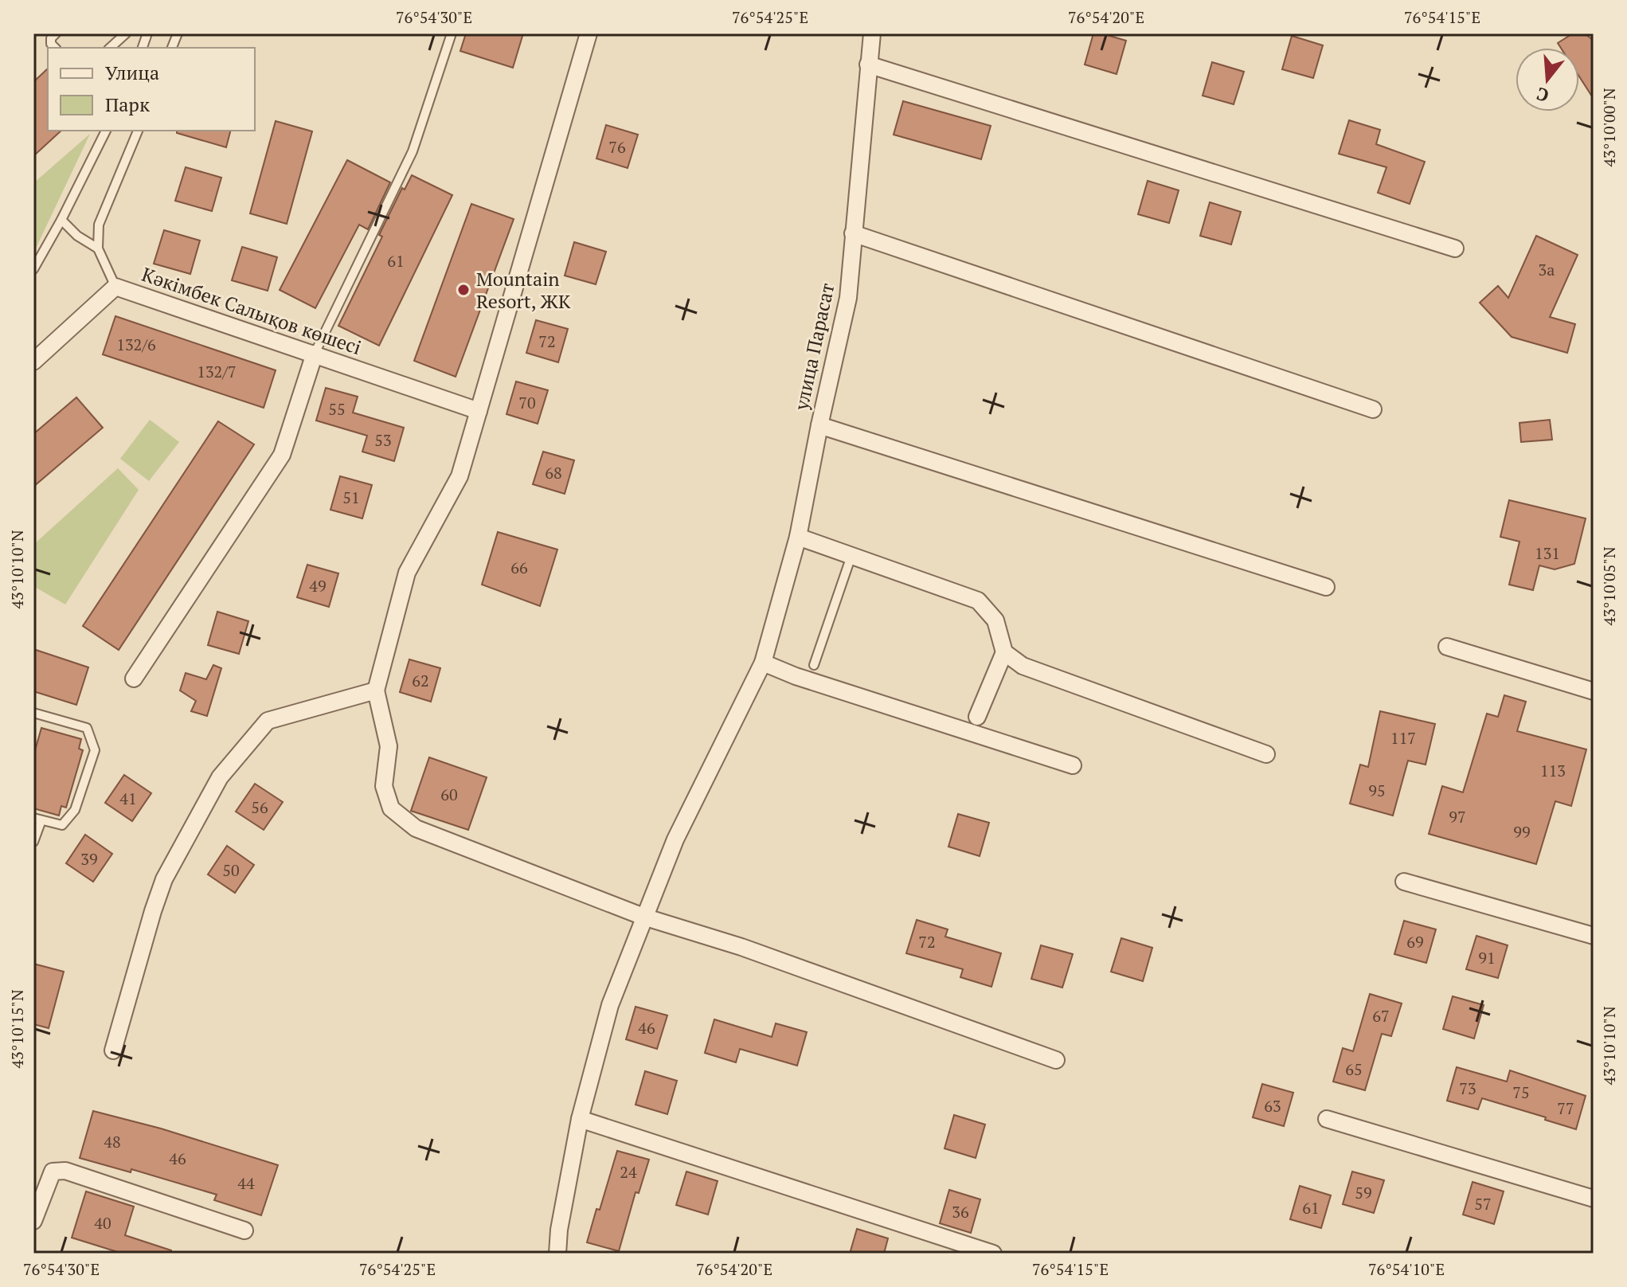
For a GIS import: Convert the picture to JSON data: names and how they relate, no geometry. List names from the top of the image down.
{
  "streets": {
    "street": ["Кәкімбек Салықов көшесі", "улица Парасат"]
  },
  "places": ["Mountain Resort, ЖК"],
  "house_numbers": [
    "76",
    "61",
    "3а",
    "72",
    "132/6",
    "132/7",
    "70",
    "55",
    "53",
    "68",
    "51",
    "131",
    "66",
    "49",
    "62",
    "117",
    "113",
    "95",
    "60",
    "41",
    "56",
    "97",
    "99",
    "39",
    "50",
    "72",
    "69",
    "91",
    "67",
    "46",
    "65",
    "73",
    "75",
    "63",
    "77",
    "48",
    "46",
    "24",
    "44",
    "59",
    "57",
    "61",
    "36",
    "40"
  ],
  "legend": ["Улица", "Парк"],
  "north": "bottom",
  "coordinates": [
    "76°54'30\"E",
    "76°54'25\"E",
    "76°54'20\"E",
    "76°54'15\"E",
    "43°10'00\"N",
    "43°10'10\"N",
    "43°10'05\"N",
    "43°10'15\"N",
    "76°54'10\"E"
  ]
}
